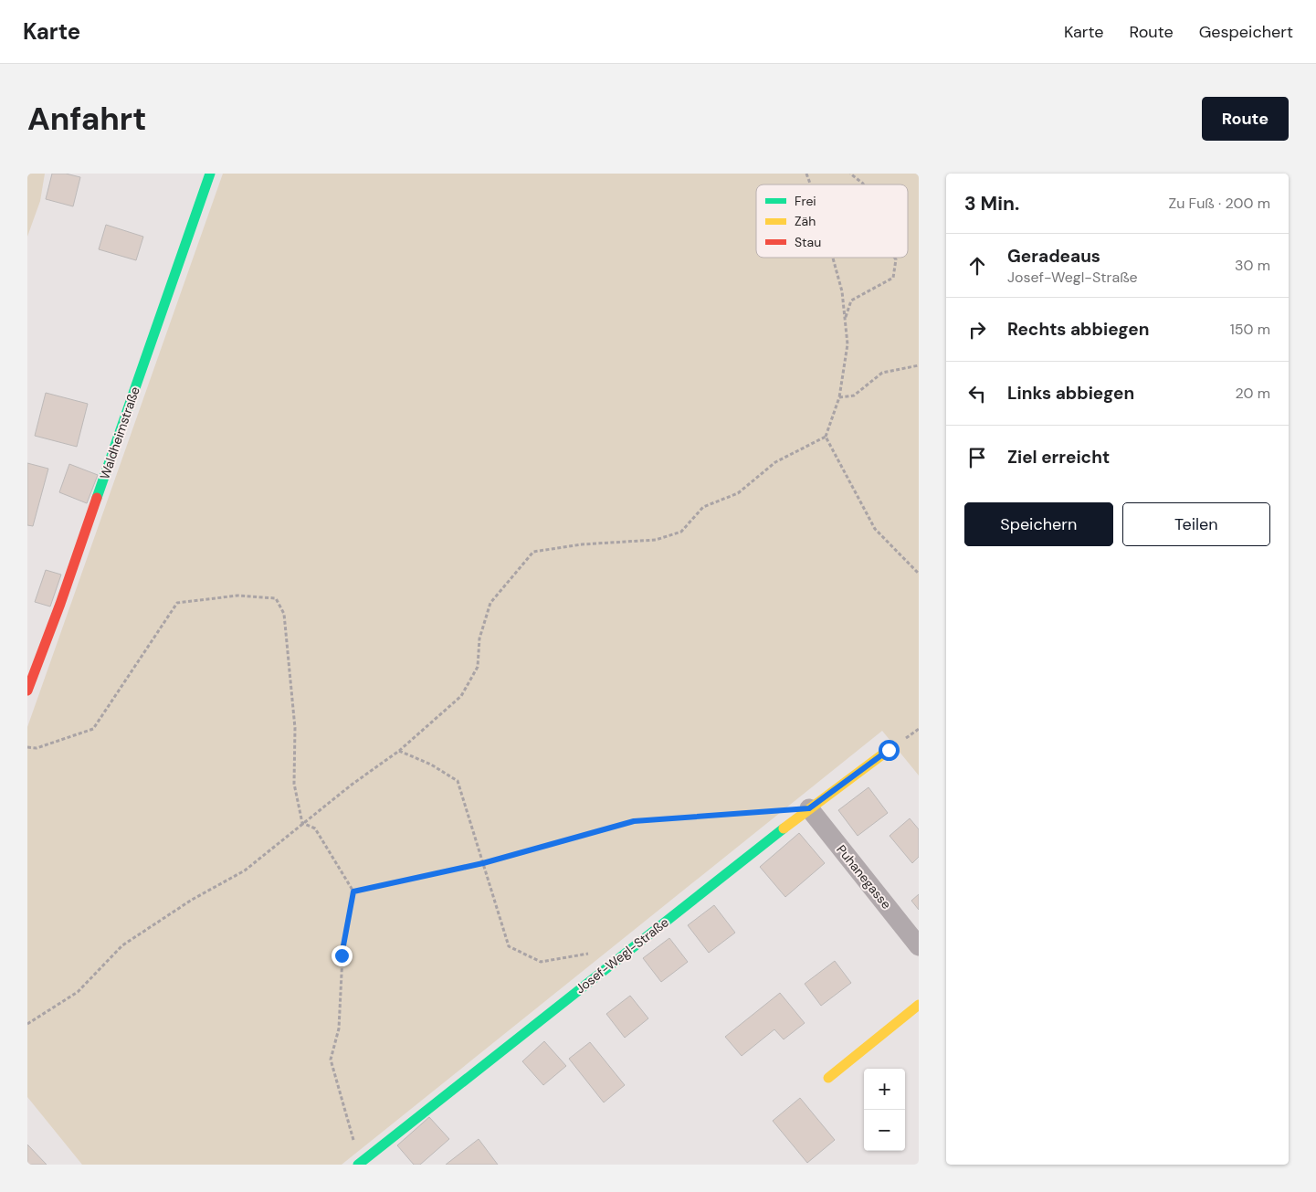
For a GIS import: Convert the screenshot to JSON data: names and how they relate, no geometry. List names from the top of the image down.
{
  "streets": {
    "street": ["Waldheimstraße", "Puhanegasse", "Josef-Wegl-Straße"]
  },
  "crossings": [
    ["Puhanegasse", "Josef-Wegl-Straße"]
  ],
  "legend": ["Frei", "Zäh", "Stau"],
  "page": {
    "header": "Karte",
    "nav": ["Karte", "Route", "Gespeichert"],
    "buttons": [
      "Route",
      ["Speichern", "Teilen"]
    ],
    "title": "Anfahrt",
    "heading": ["3 Min.", "Zu Fuß · 200 m"],
    "list": [
      ["Geradeaus", "Josef-Wegl-Straße", "30 m"],
      ["Rechts abbiegen", "150 m"],
      ["Links abbiegen", "20 m"],
      "Ziel erreicht"
    ],
    "map_buttons": ["+", "−"]
  }
}
